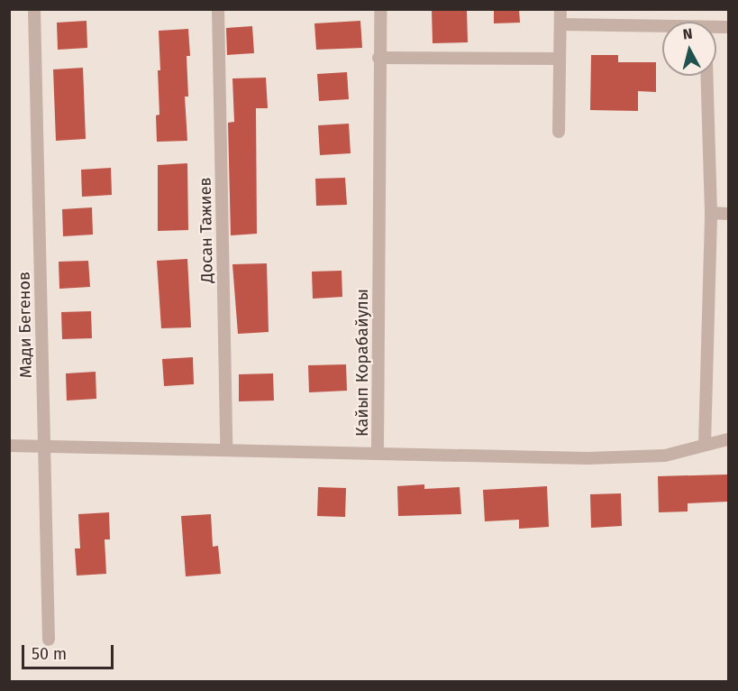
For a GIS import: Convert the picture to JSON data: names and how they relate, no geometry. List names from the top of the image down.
{
  "streets": {
    "street": ["Досан Тажиев", "Мади Бегенов", "Кайып Корабайулы"]
  },
  "scale_bar": "50 m",
  "north": "top"
}
